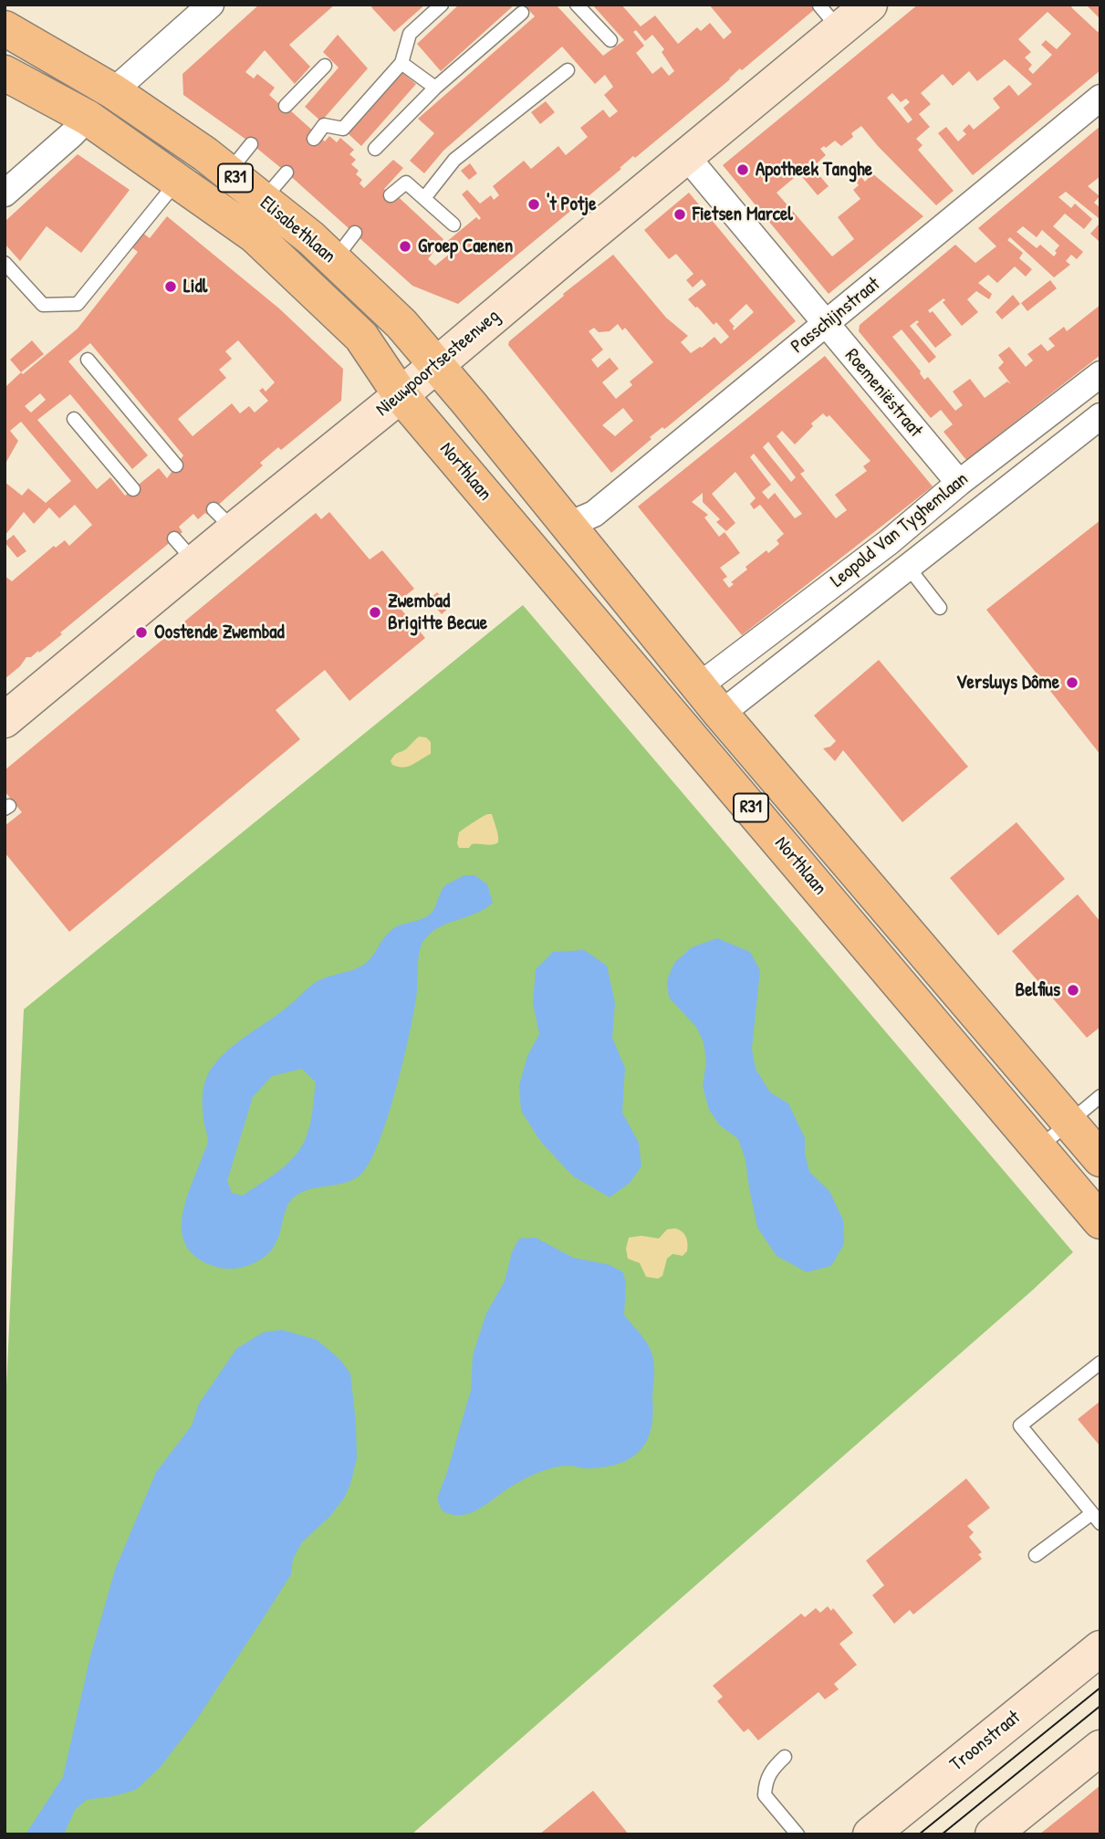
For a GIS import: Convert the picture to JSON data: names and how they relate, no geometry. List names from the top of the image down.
{
  "streets": {
    "main road": ["R31", "Elisabethlaan", "Northlaan"],
    "street": [
      "Passchijnstraat",
      "Nieuwpoortsesteenweg",
      "Roemeniëstraat",
      "Leopold Van Tyghemlaan",
      "Troonstraat"
    ]
  },
  "crossings": [
    ["Elisabethlaan", "Nieuwpoortsesteenweg"],
    ["Elisabethlaan", "Northlaan"],
    ["Passchijnstraat", "Roemeniëstraat"],
    ["Passchijnstraat", "Northlaan"],
    ["Nieuwpoortsesteenweg", "Roemeniëstraat"],
    ["Nieuwpoortsesteenweg", "Northlaan"],
    ["Roemeniëstraat", "Leopold Van Tyghemlaan"],
    ["Northlaan", "Leopold Van Tyghemlaan"]
  ],
  "places": [
    "Apotheek Tanghe",
    "'t Potje",
    "Fietsen Marcel",
    "Groep Caenen",
    "Lidl",
    "Zwembad Brigitte Becue",
    "Oostende Zwembad",
    "Versluys Dôme",
    "Belfius"
  ]
}
